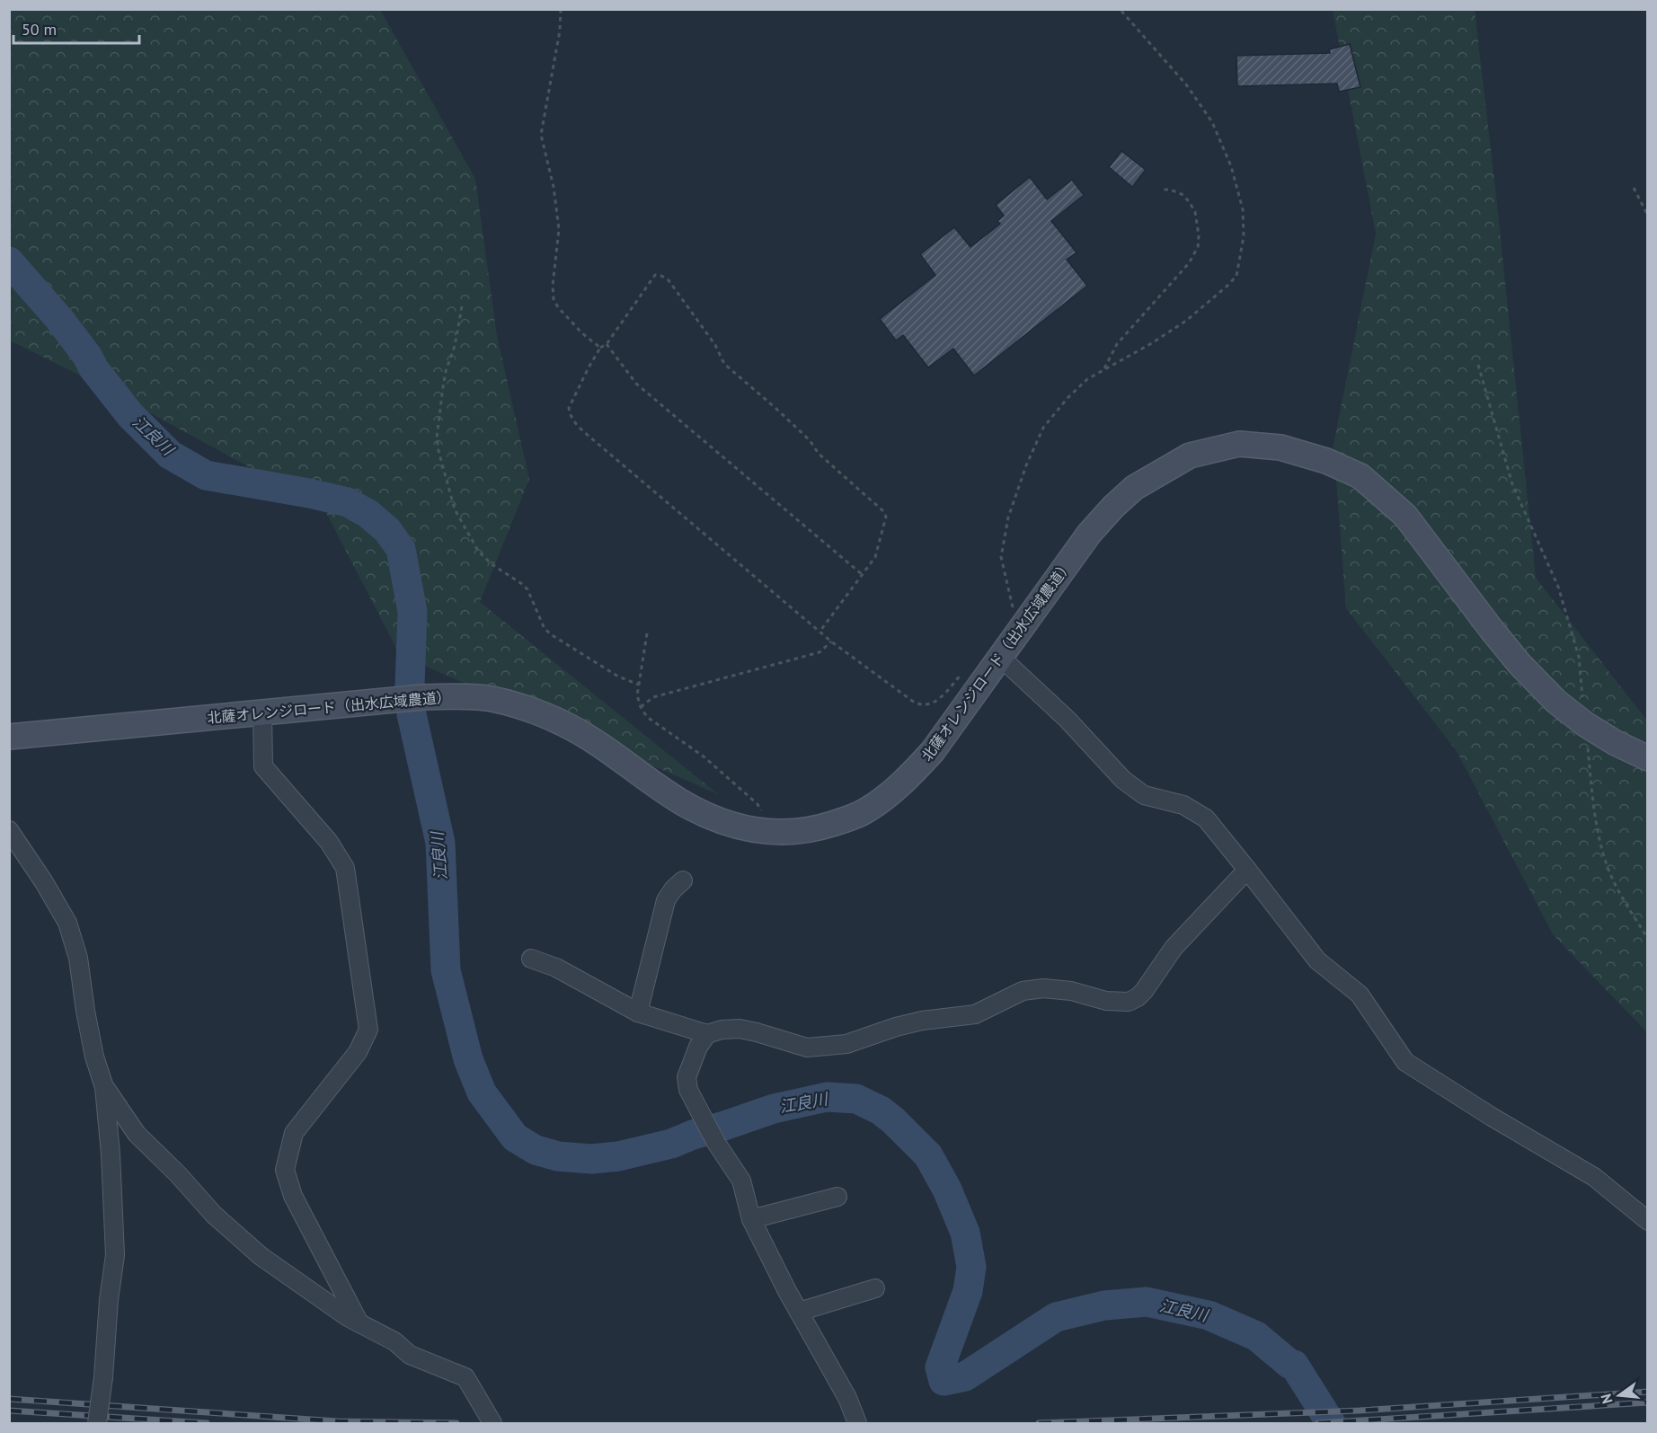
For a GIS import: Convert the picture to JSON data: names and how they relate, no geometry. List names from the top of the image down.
{
  "streets": {
    "street": ["北薩オレンジロード（出水広域農道）"]
  },
  "water": ["江良川"],
  "scale_bar": "50 m",
  "north": "left"
}
